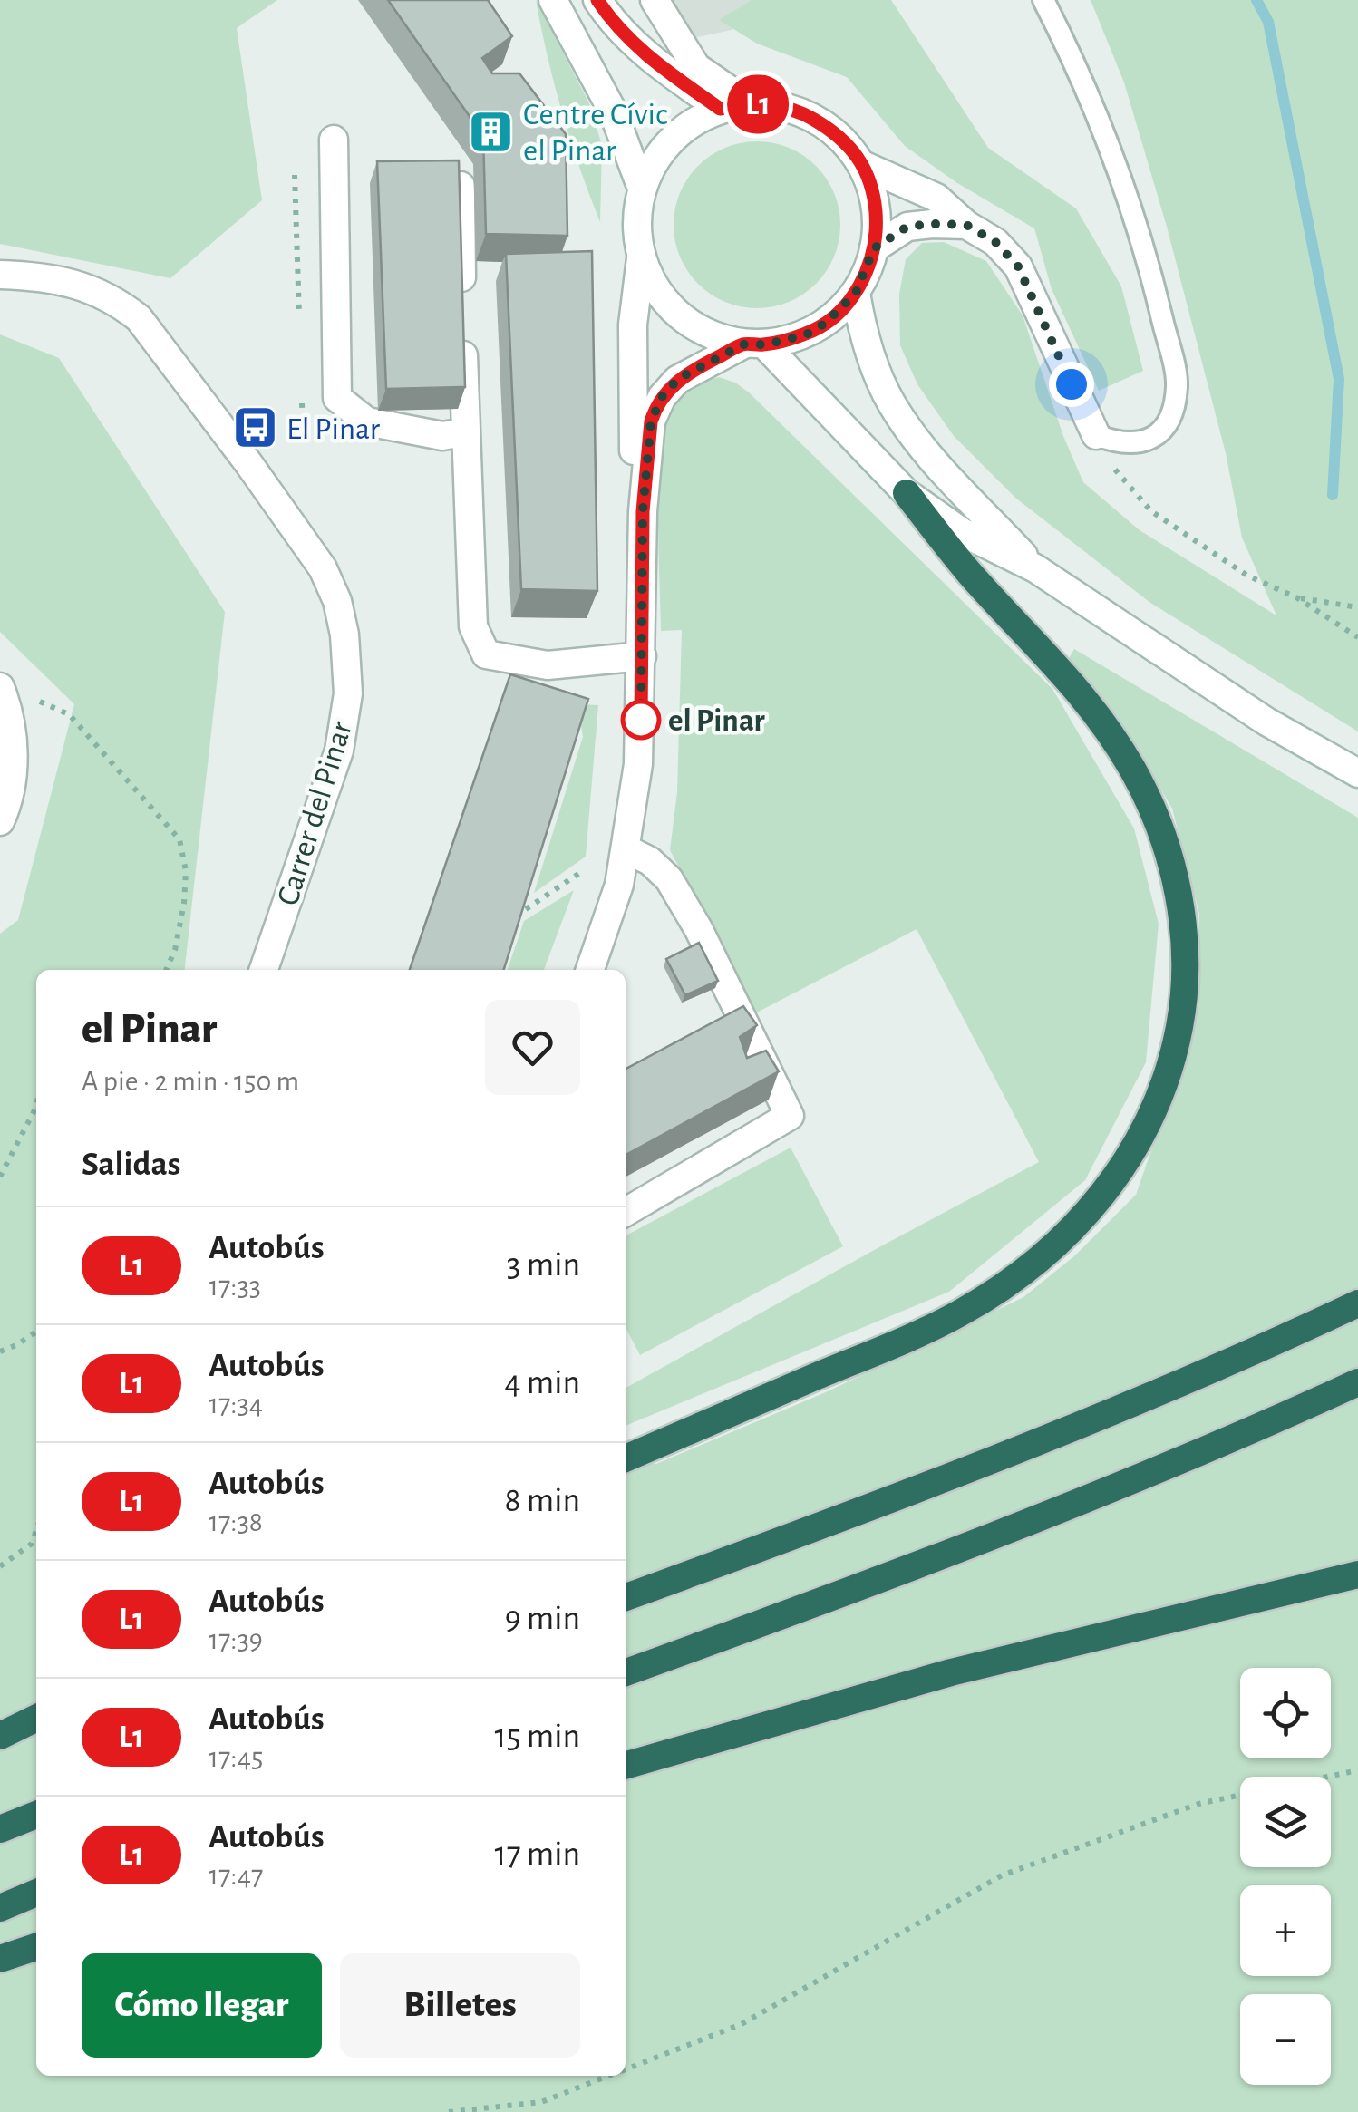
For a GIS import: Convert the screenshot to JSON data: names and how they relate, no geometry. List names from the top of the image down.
{
  "streets": {
    "street": ["Carrer del Pinar"]
  },
  "places": {
    "building": ["Centre Cívic el Pinar"],
    "bus stop": ["El Pinar"],
    "other": ["el Pinar"]
  },
  "lines": ["bus line L1"],
  "page": {
    "on_map": "L1",
    "heading": [
      ["el Pinar", "A pie · 2 min · 150 m"],
      "Salidas"
    ],
    "list": [
      {
        "mark": "L1",
        "name": "Autobús",
        "note": "17:33",
        "value": "3 min"
      },
      {
        "mark": "L1",
        "name": "Autobús",
        "note": "17:34",
        "value": "4 min"
      },
      {
        "mark": "L1",
        "name": "Autobús",
        "note": "17:38",
        "value": "8 min"
      },
      {
        "mark": "L1",
        "name": "Autobús",
        "note": "17:39",
        "value": "9 min"
      },
      {
        "mark": "L1",
        "name": "Autobús",
        "note": "17:45",
        "value": "15 min"
      },
      {
        "mark": "L1",
        "name": "Autobús",
        "note": "17:47",
        "value": "17 min"
      }
    ],
    "map_buttons": ["+", "−"],
    "buttons": ["Cómo llegar", "Billetes"]
  }
}
